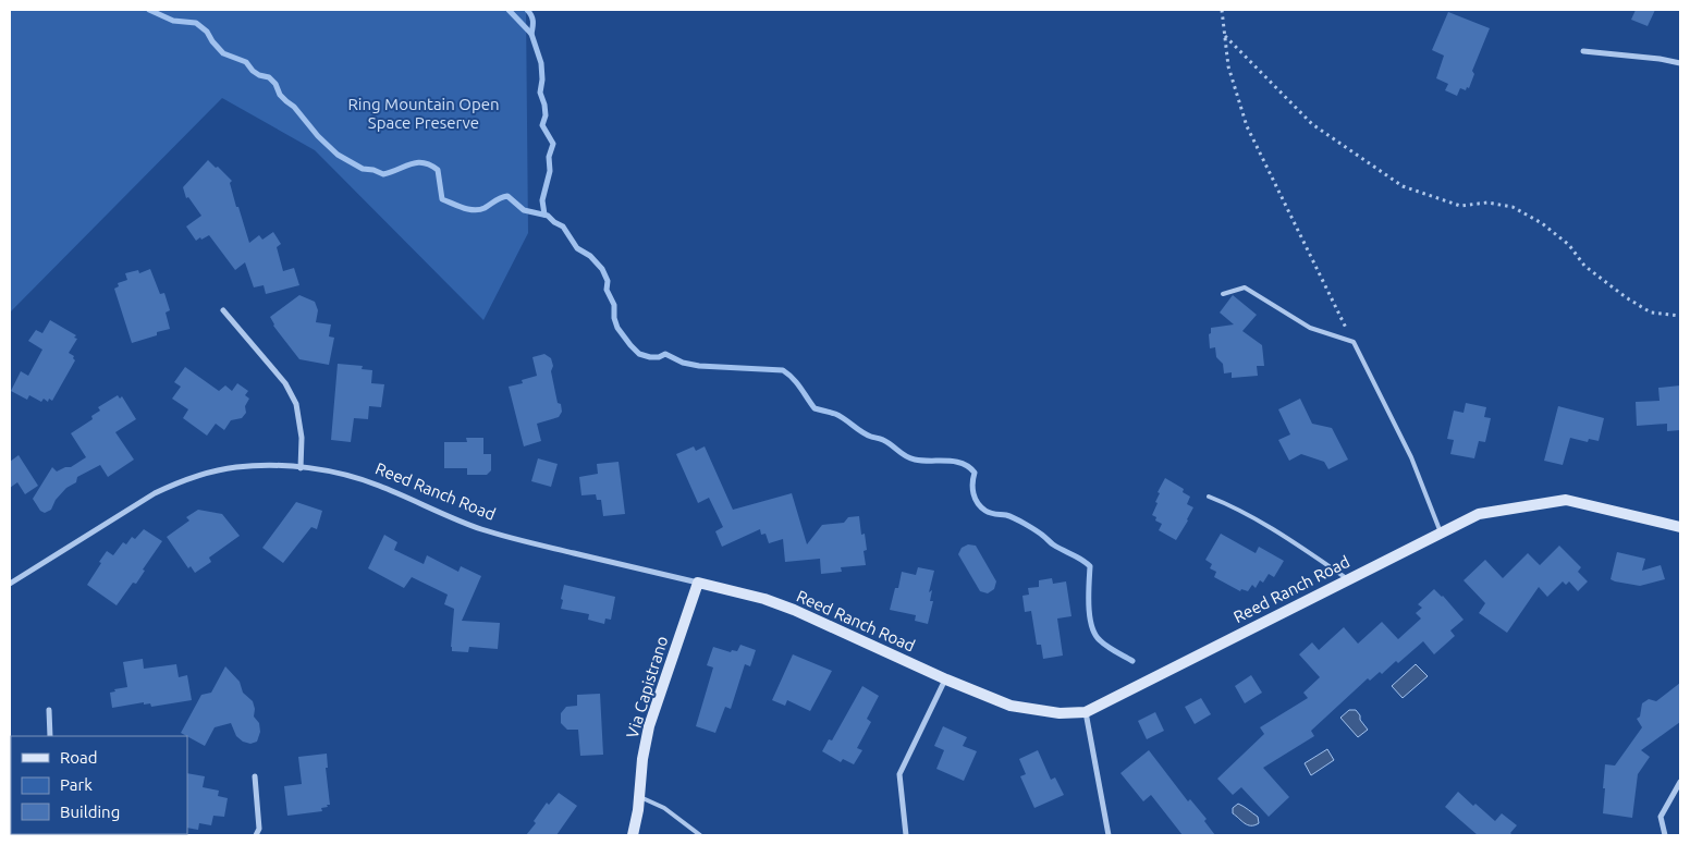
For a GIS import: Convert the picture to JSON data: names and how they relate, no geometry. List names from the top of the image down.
{
  "streets": {
    "street": ["Reed Ranch Road", "Via Capistrano"]
  },
  "crossings": [
    ["Reed Ranch Road", "Via Capistrano"]
  ],
  "parks": ["Ring Mountain Open Space Preserve"],
  "legend": ["Road", "Park", "Building"]
}
